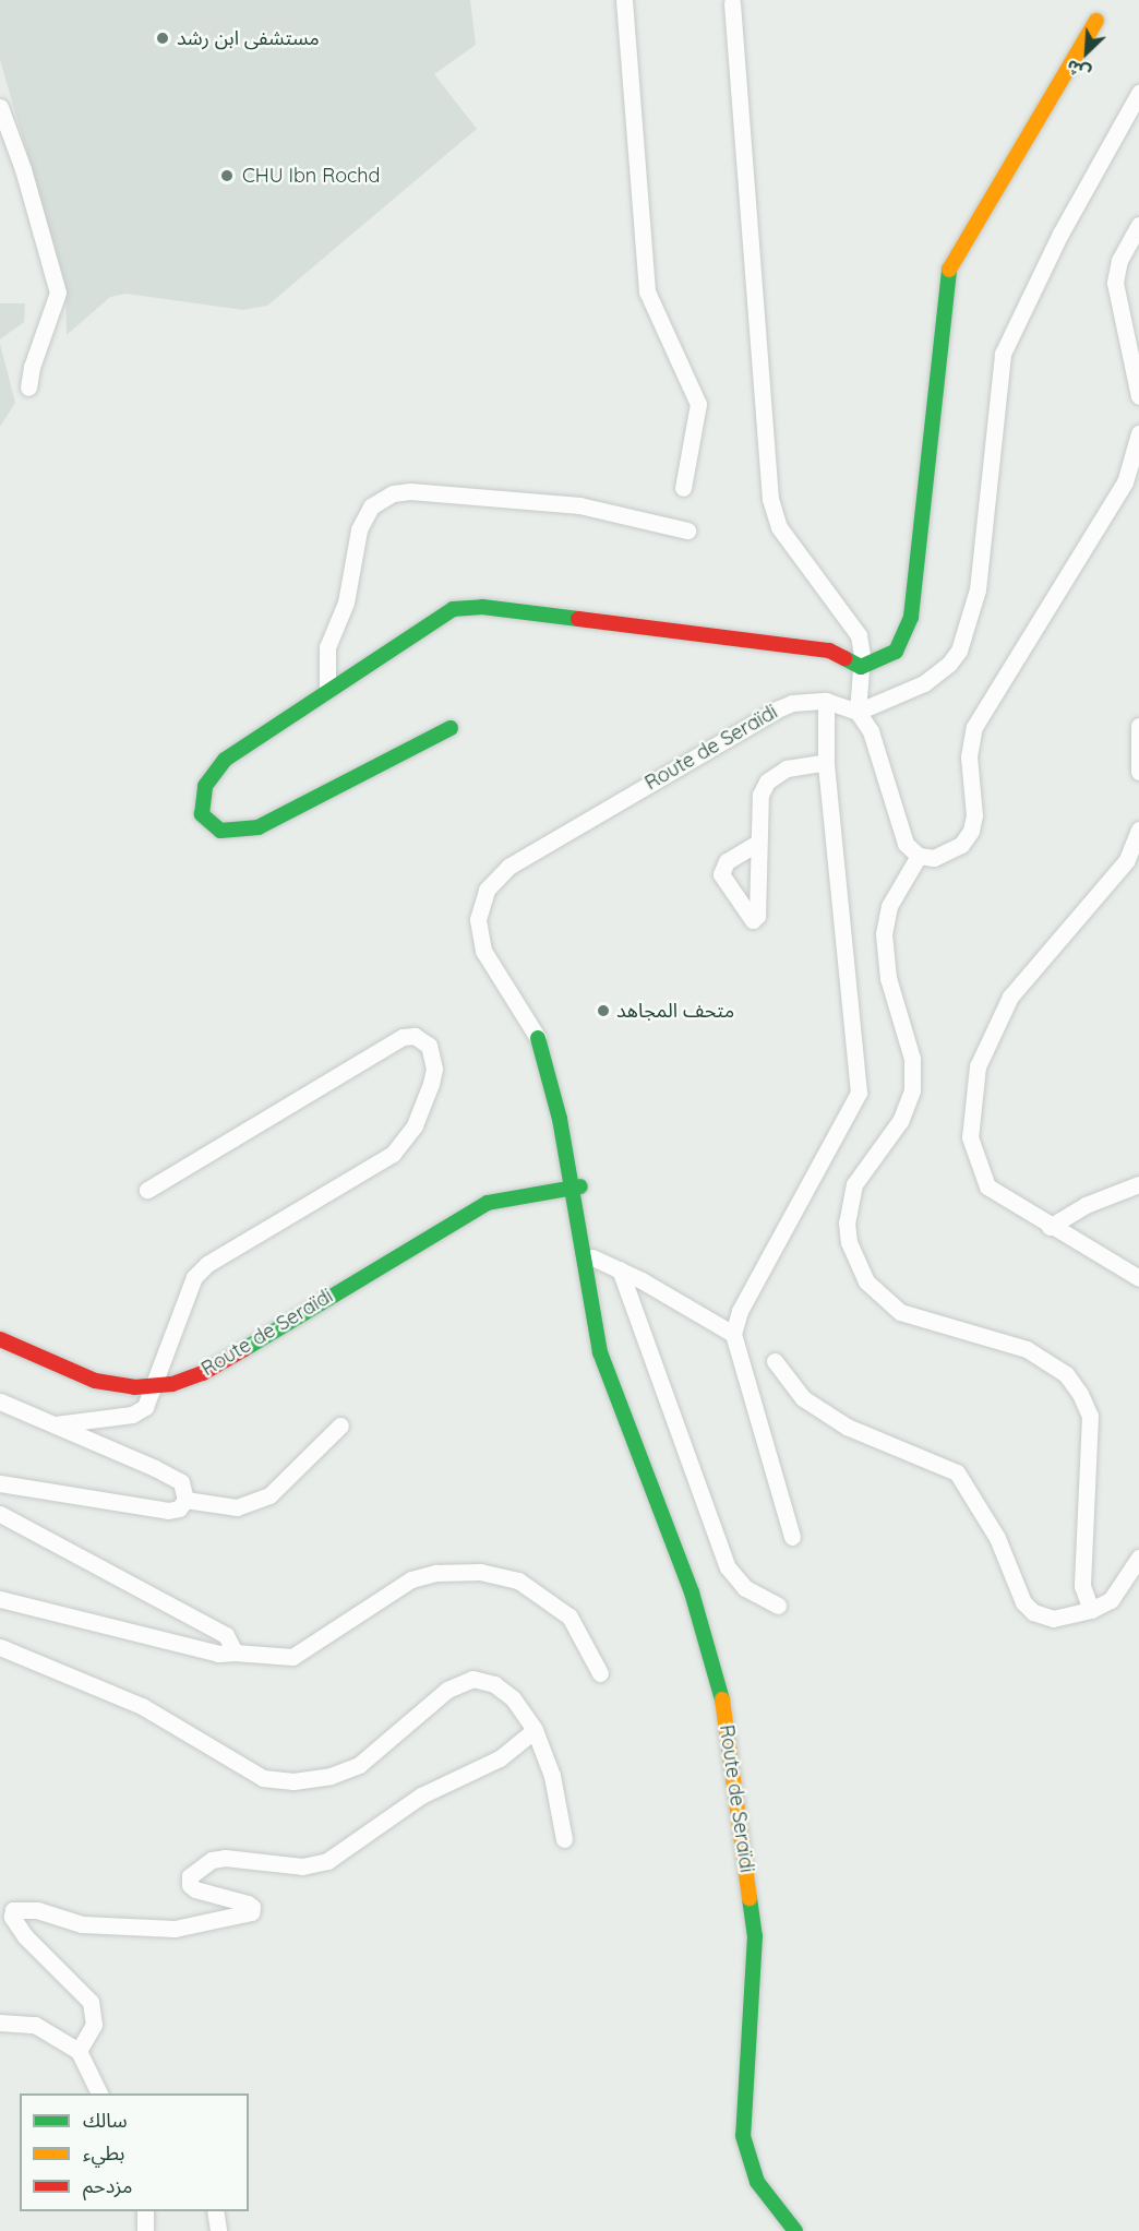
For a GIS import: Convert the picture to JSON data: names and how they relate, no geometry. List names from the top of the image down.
{
  "streets": {
    "street": ["Route de Seraïdi"]
  },
  "places": ["مستشفى ابن رشد", "CHU Ibn Rochd", "متحف المجاهد"],
  "legend": ["سالك", "بطيء", "مزدحم"],
  "north": "bottom left"
}
